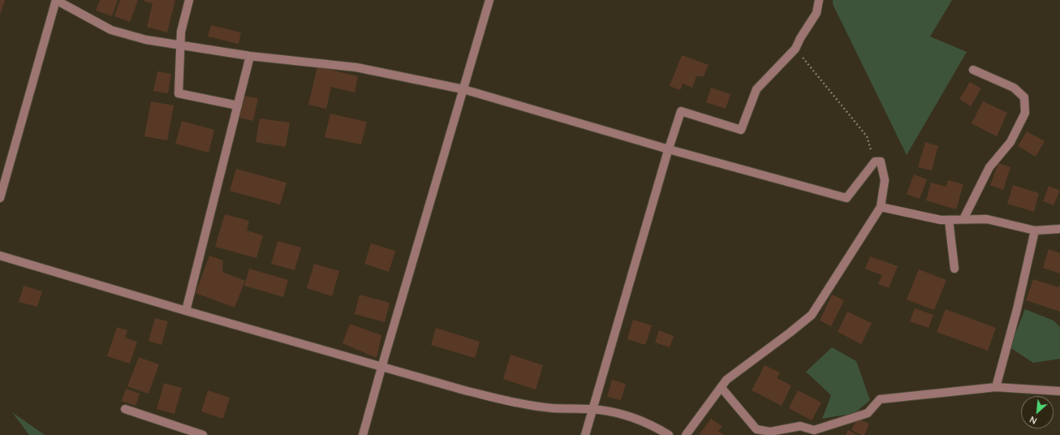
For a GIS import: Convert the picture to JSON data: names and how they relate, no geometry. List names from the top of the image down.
{
  "north": "bottom left"
}
